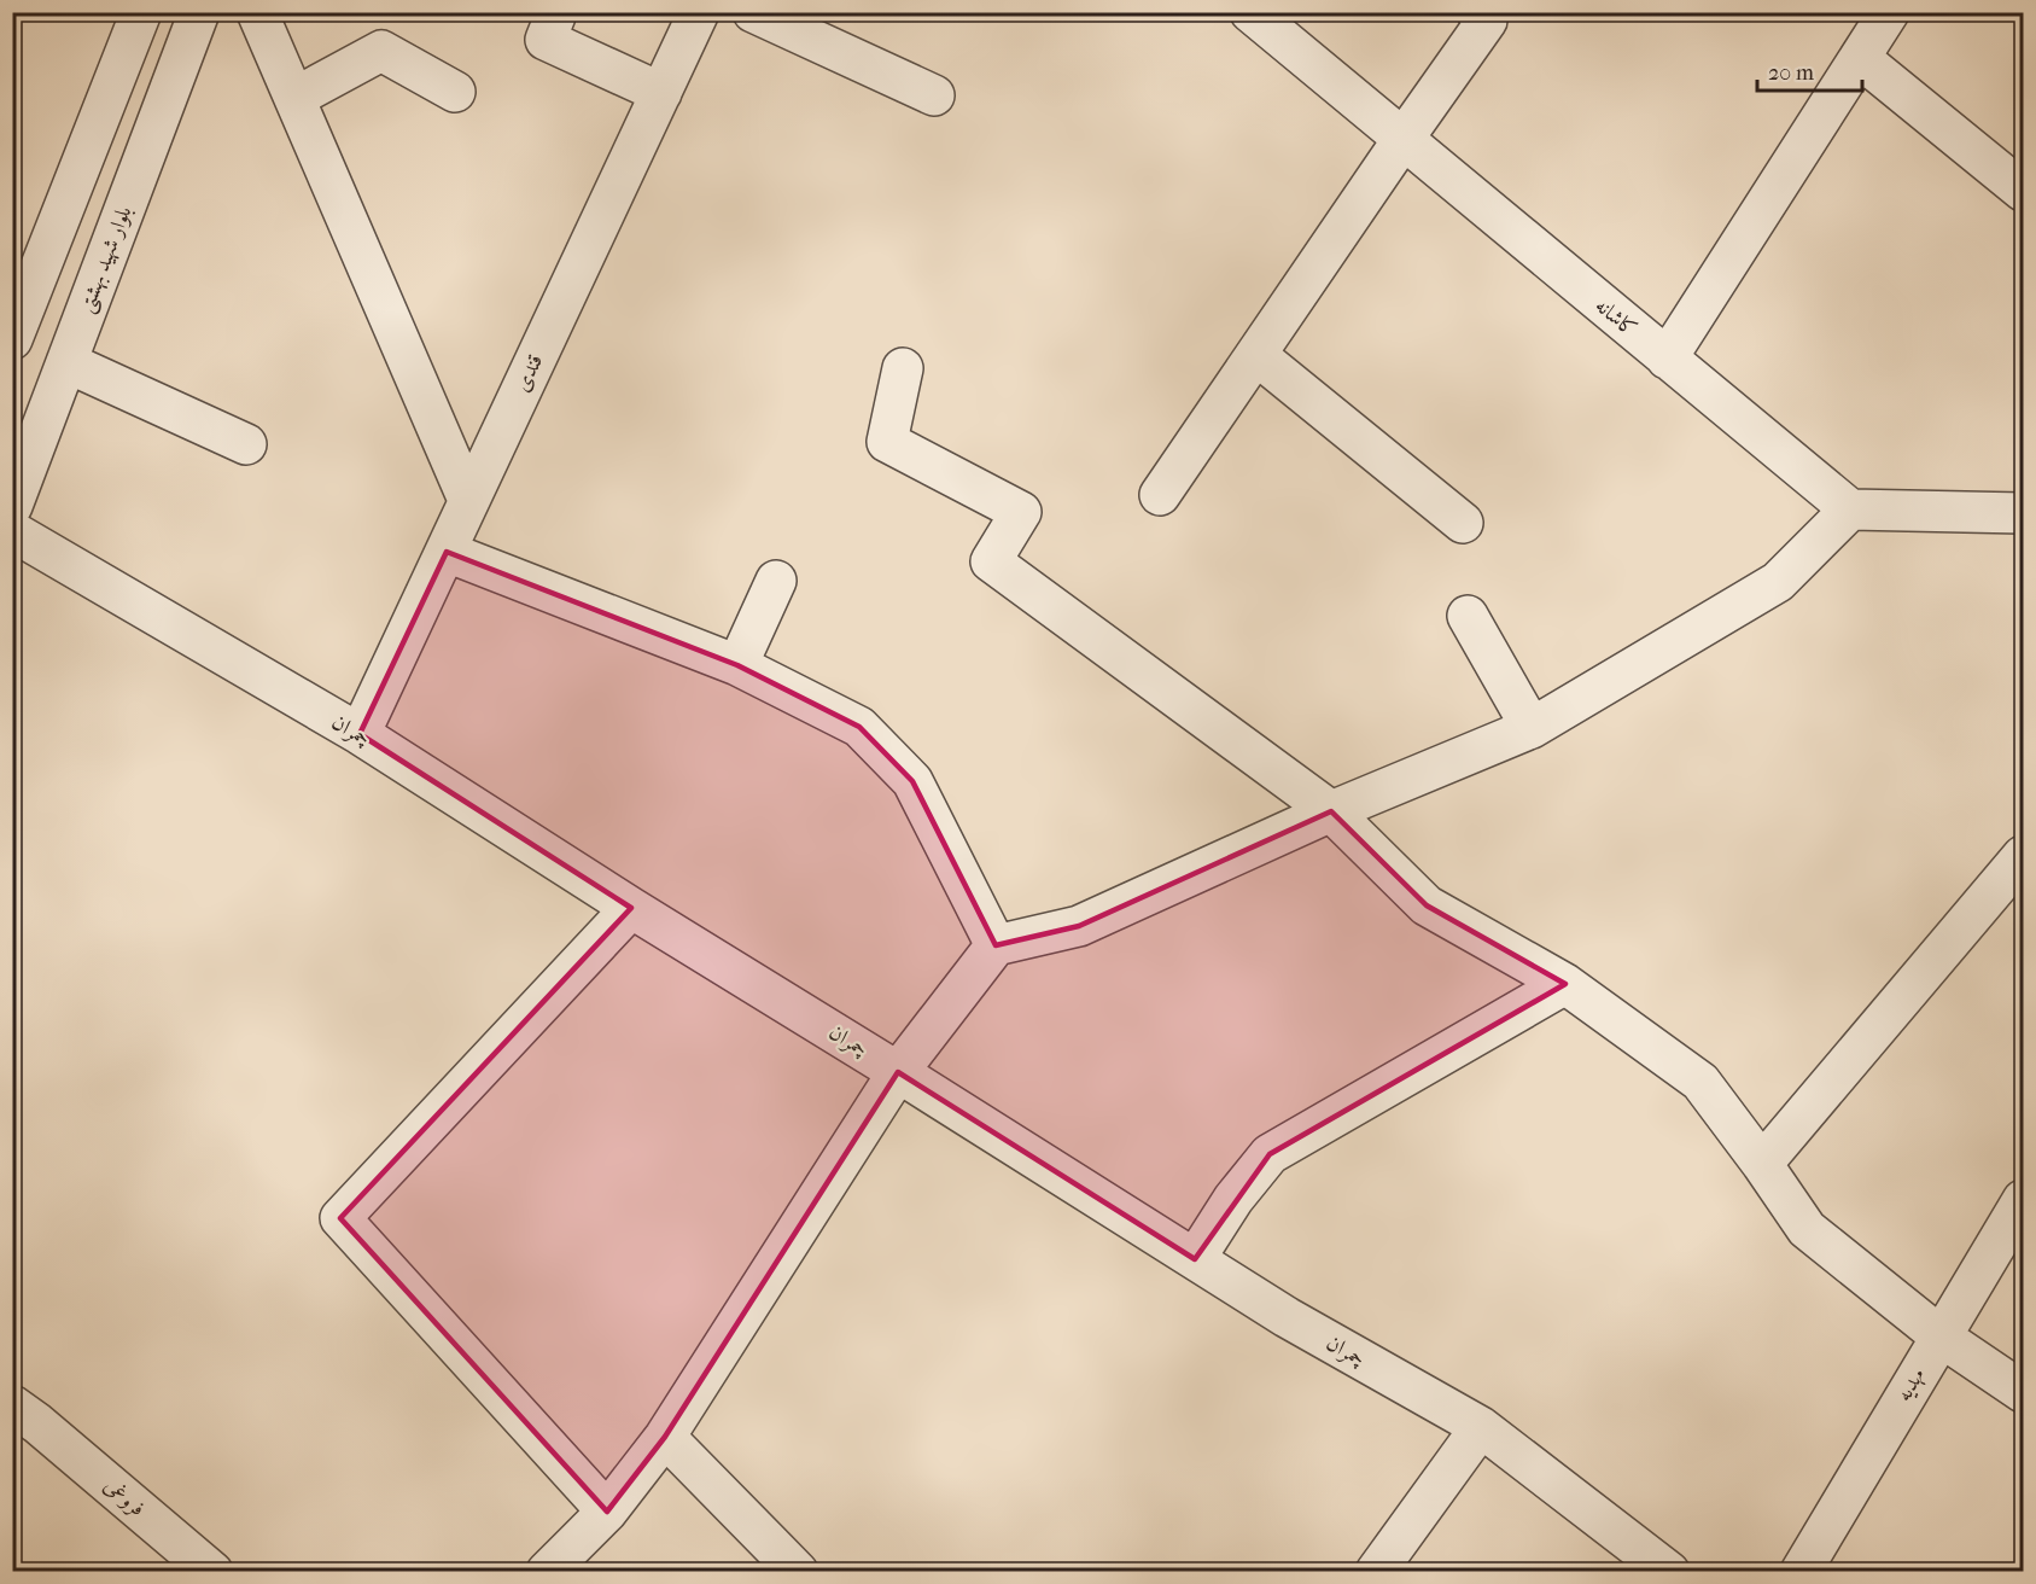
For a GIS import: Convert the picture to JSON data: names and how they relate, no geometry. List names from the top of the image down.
{
  "streets": {
    "street": [
      "بلوار شهید بهشتی",
      "کاشانه",
      "قندی",
      "چمران",
      "مهدیه",
      "فروغی"
    ]
  },
  "crossings": [
    ["قندی", "چمران"]
  ],
  "scale_bar": "20 m"
}
